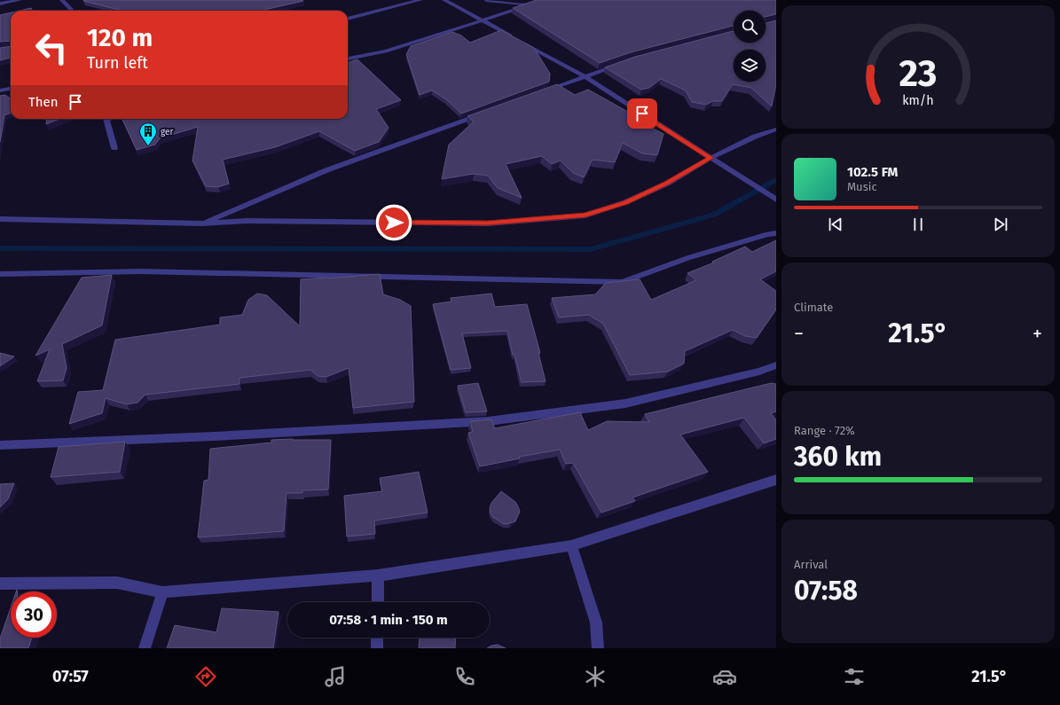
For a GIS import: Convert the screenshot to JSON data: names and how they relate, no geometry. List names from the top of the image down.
{
  "places": {
    "building": ["ger"]
  },
  "page": {
    "turn": ["120 m", "Turn left"],
    "then": "Then",
    "song": ["102.5 FM", "Music"],
    "tile": [
      "Climate",
      ["Range · 72%", "360 km"],
      ["Arrival", "07:58"]
    ],
    "heat": ["−", "21.5°", "+"],
    "limit": "30",
    "trip": "07:58 · 1 min · 150 m",
    "tabs": ["07:57", "21.5°"],
    "gauge": ["23", "km/h"]
  }
}
